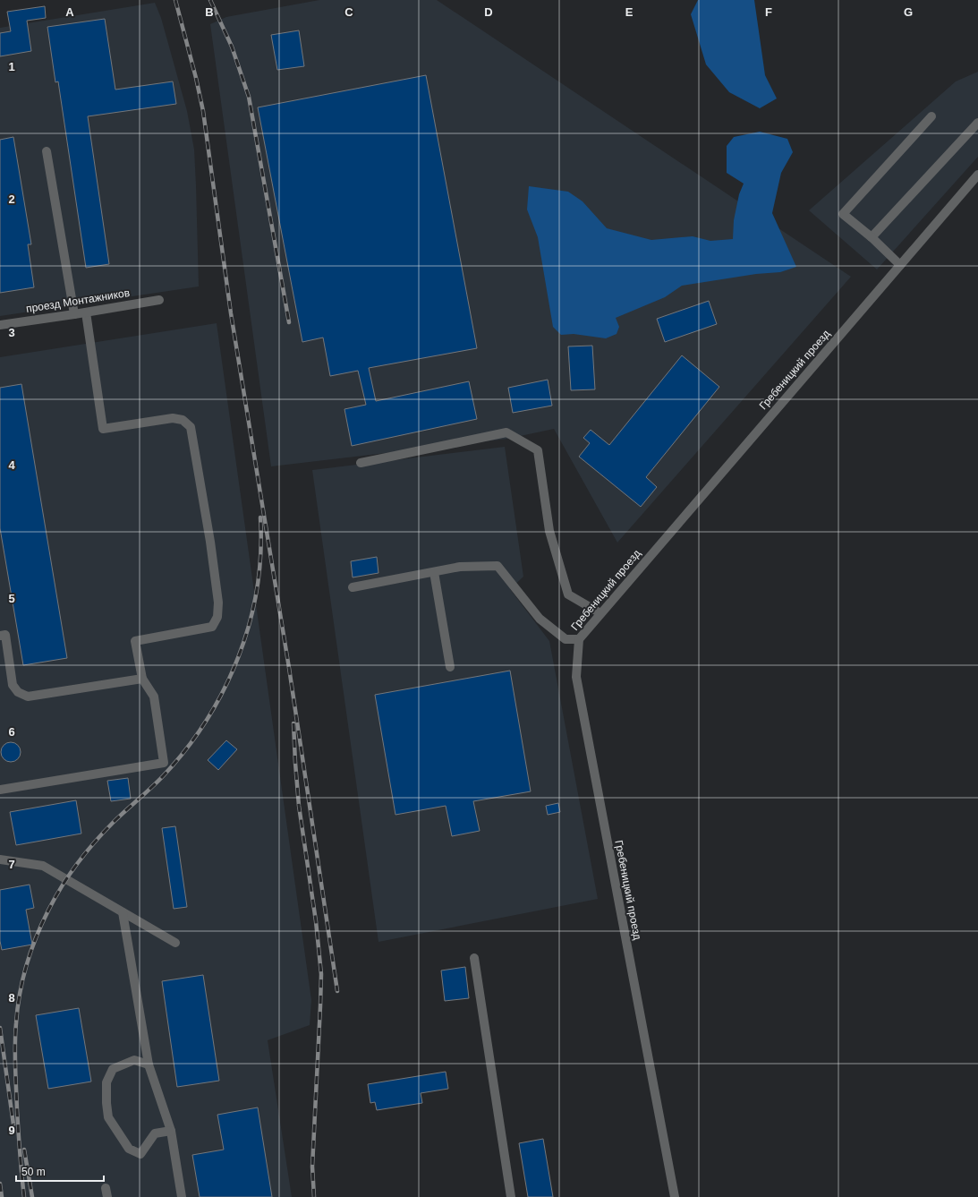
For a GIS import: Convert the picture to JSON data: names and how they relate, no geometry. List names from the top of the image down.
{
  "streets": {
    "street": ["проезд Монтажников", "Гребеницкий проезд"]
  },
  "scale_bar": "50 m",
  "grid": {
    "columns": [
      "A",
      "B",
      "C",
      "D",
      "E",
      "F",
      "G"
    ],
    "rows": [
      "1",
      "2",
      "3",
      "4",
      "5",
      "6",
      "7",
      "8",
      "9"
    ]
  }
}
